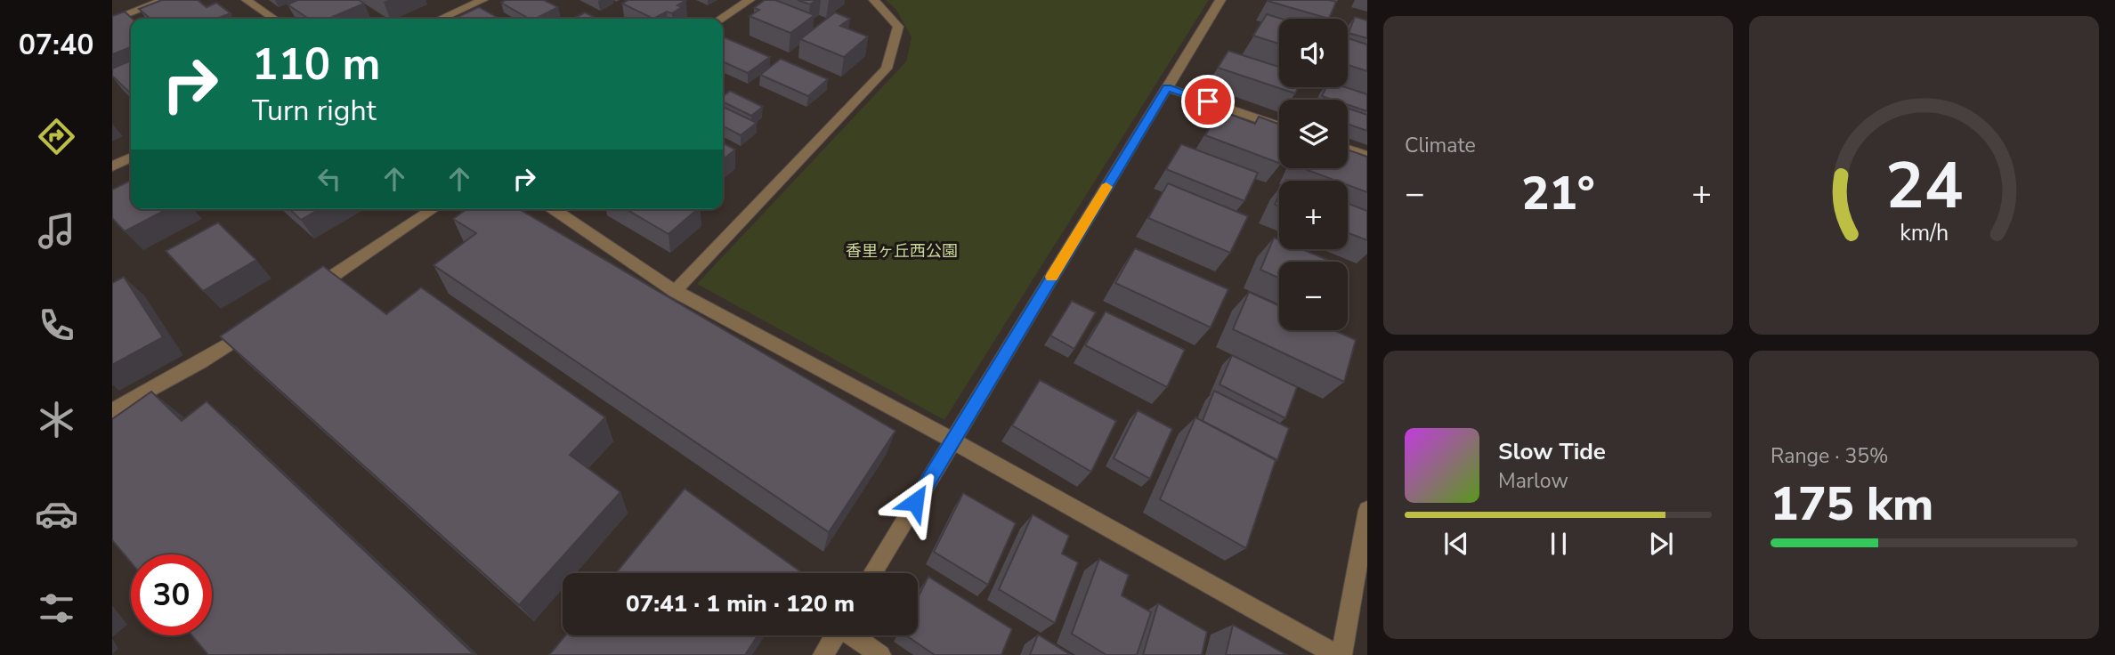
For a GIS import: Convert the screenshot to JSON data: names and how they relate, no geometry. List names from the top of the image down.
{
  "parks": ["香里ヶ丘西公園"],
  "page": {
    "tabs": "07:40",
    "tile": [
      "Climate",
      ["Range · 35%", "175 km"]
    ],
    "map_buttons": ["+", "−"],
    "turn": ["110 m", "Turn right"],
    "heat": ["−", "21°", "+"],
    "song": ["Slow Tide", "Marlow"],
    "limit": "30",
    "trip": "07:41 · 1 min · 120 m",
    "gauge": ["24", "km/h"]
  }
}
